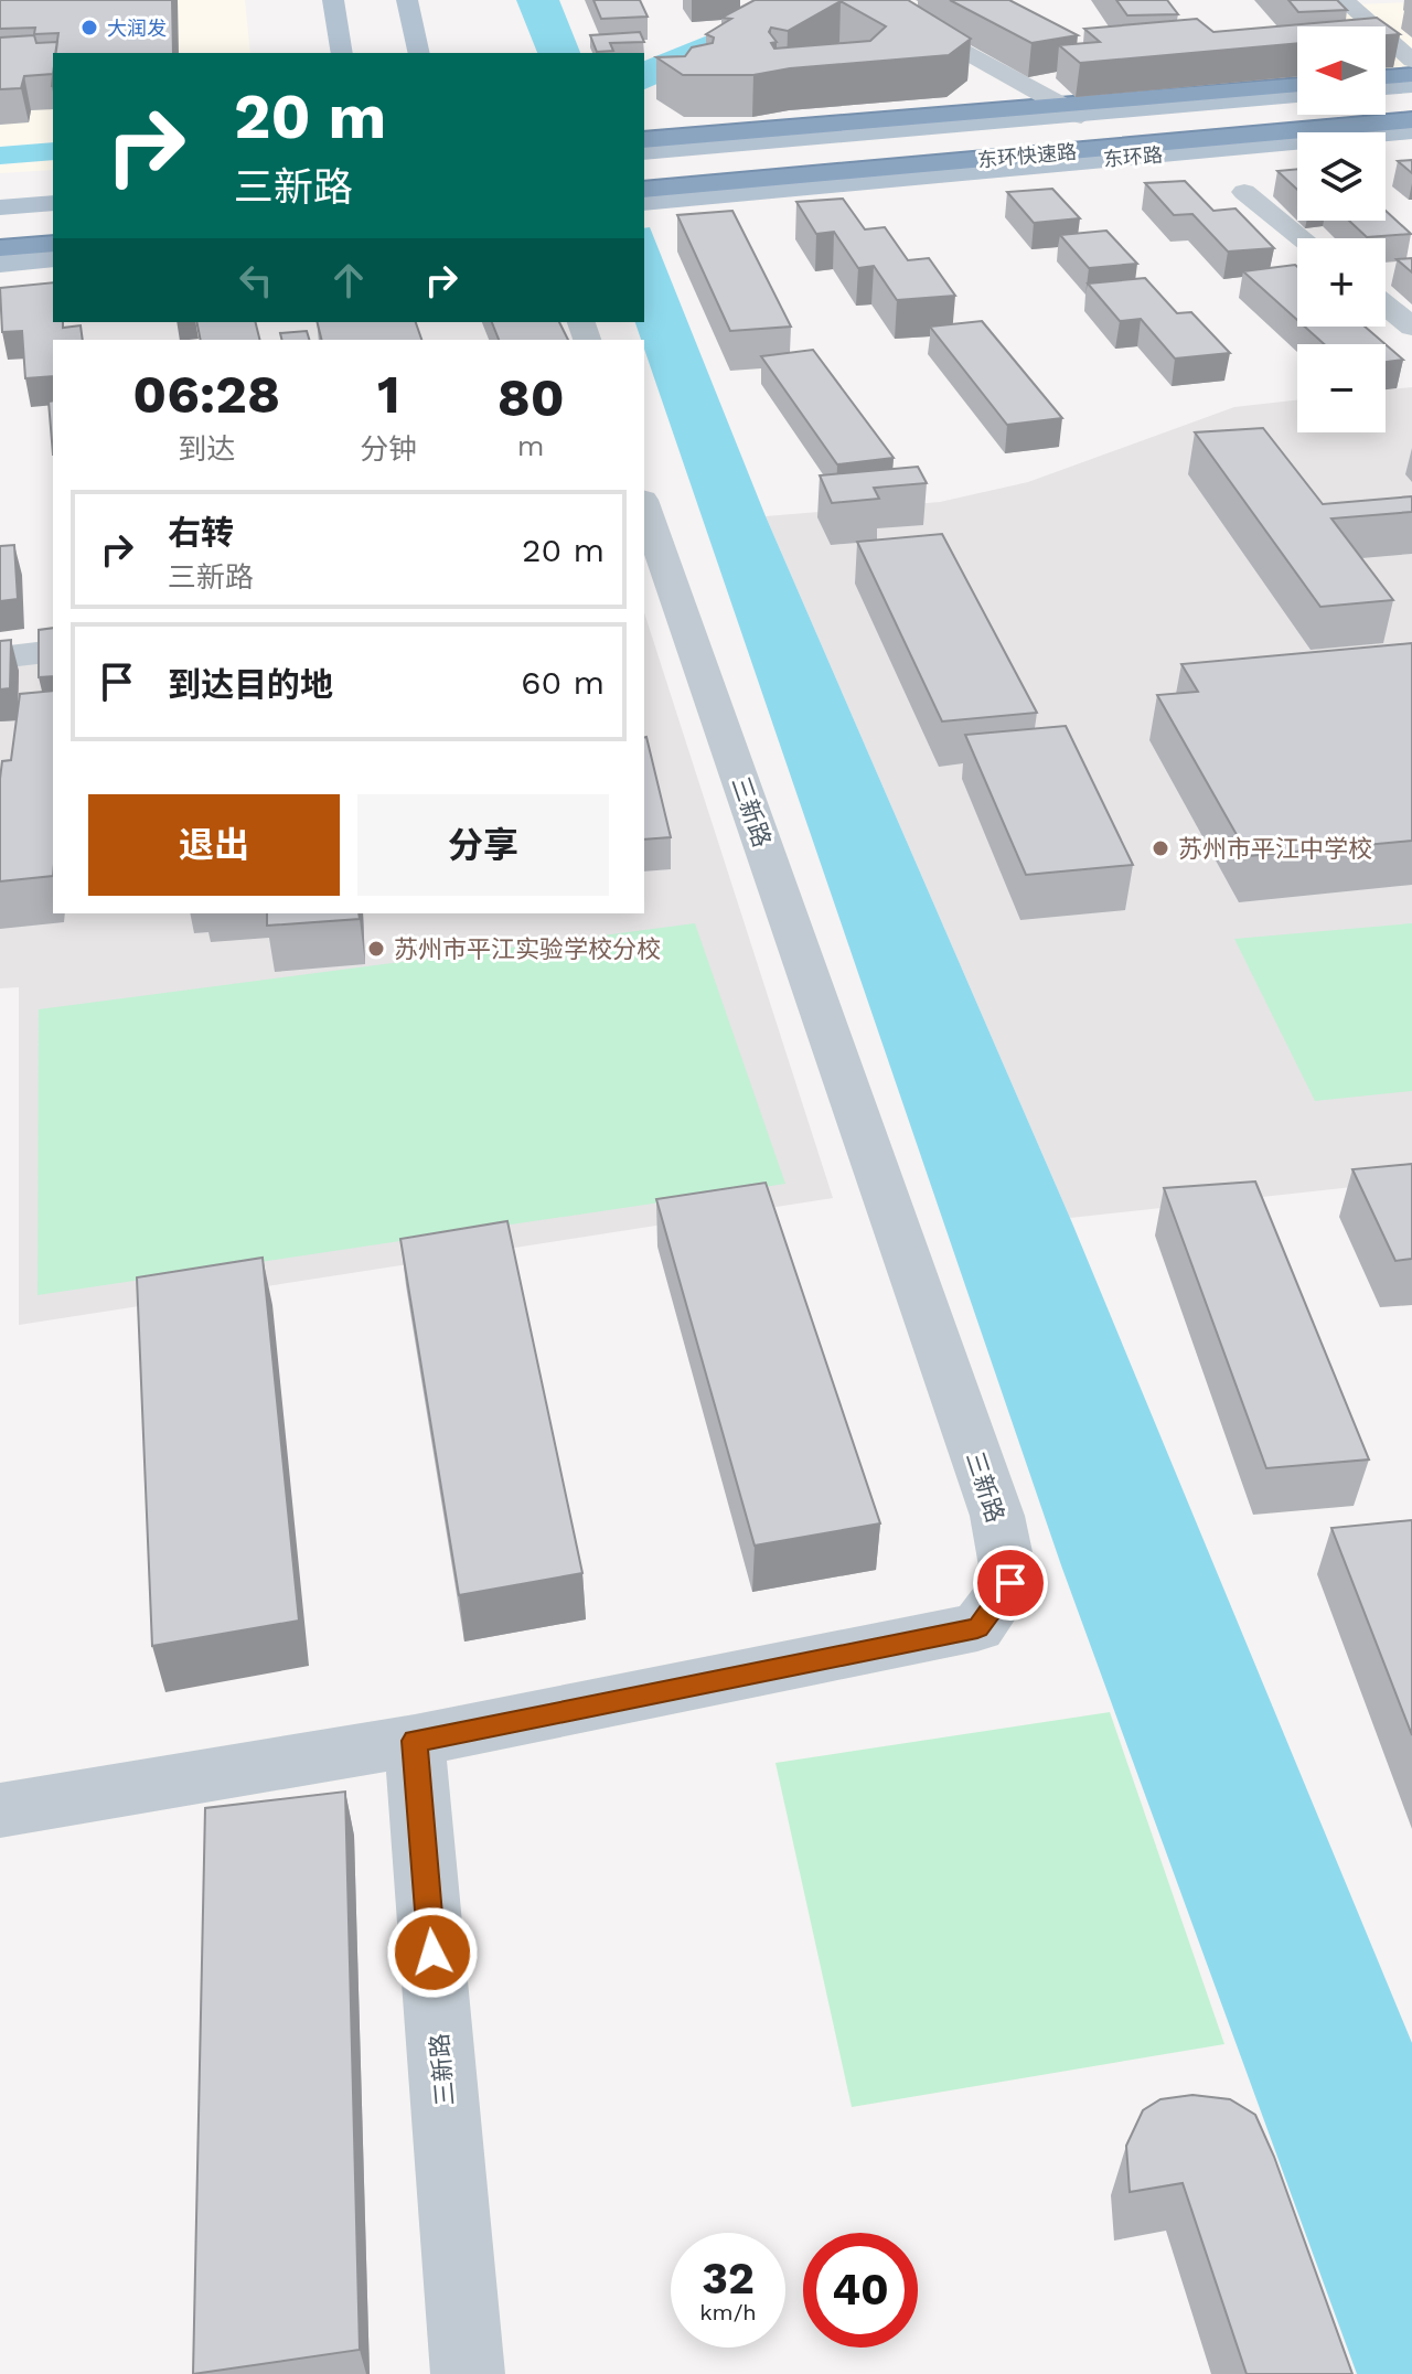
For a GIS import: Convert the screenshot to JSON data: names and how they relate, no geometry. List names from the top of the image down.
{
  "streets": {
    "highway": ["东环快速路"],
    "main road": ["东环路"],
    "street": ["三新路"]
  },
  "places": ["大润发", "苏州市平江中学校", "苏州市平江实验学校分校"],
  "north": "left",
  "page": {
    "map_buttons": ["+", "−"],
    "turn": ["20 m", "三新路"],
    "eta": [
      "06:28",
      "到达",
      "1",
      "分钟",
      "80",
      "m"
    ],
    "list": [
      {
        "name": "右转",
        "note": "三新路",
        "value": "20 m"
      },
      {
        "name": "到达目的地",
        "value": "60 m"
      }
    ],
    "buttons": ["退出", "分享"],
    "speed": "32 km/h",
    "limit": "40"
  }
}
